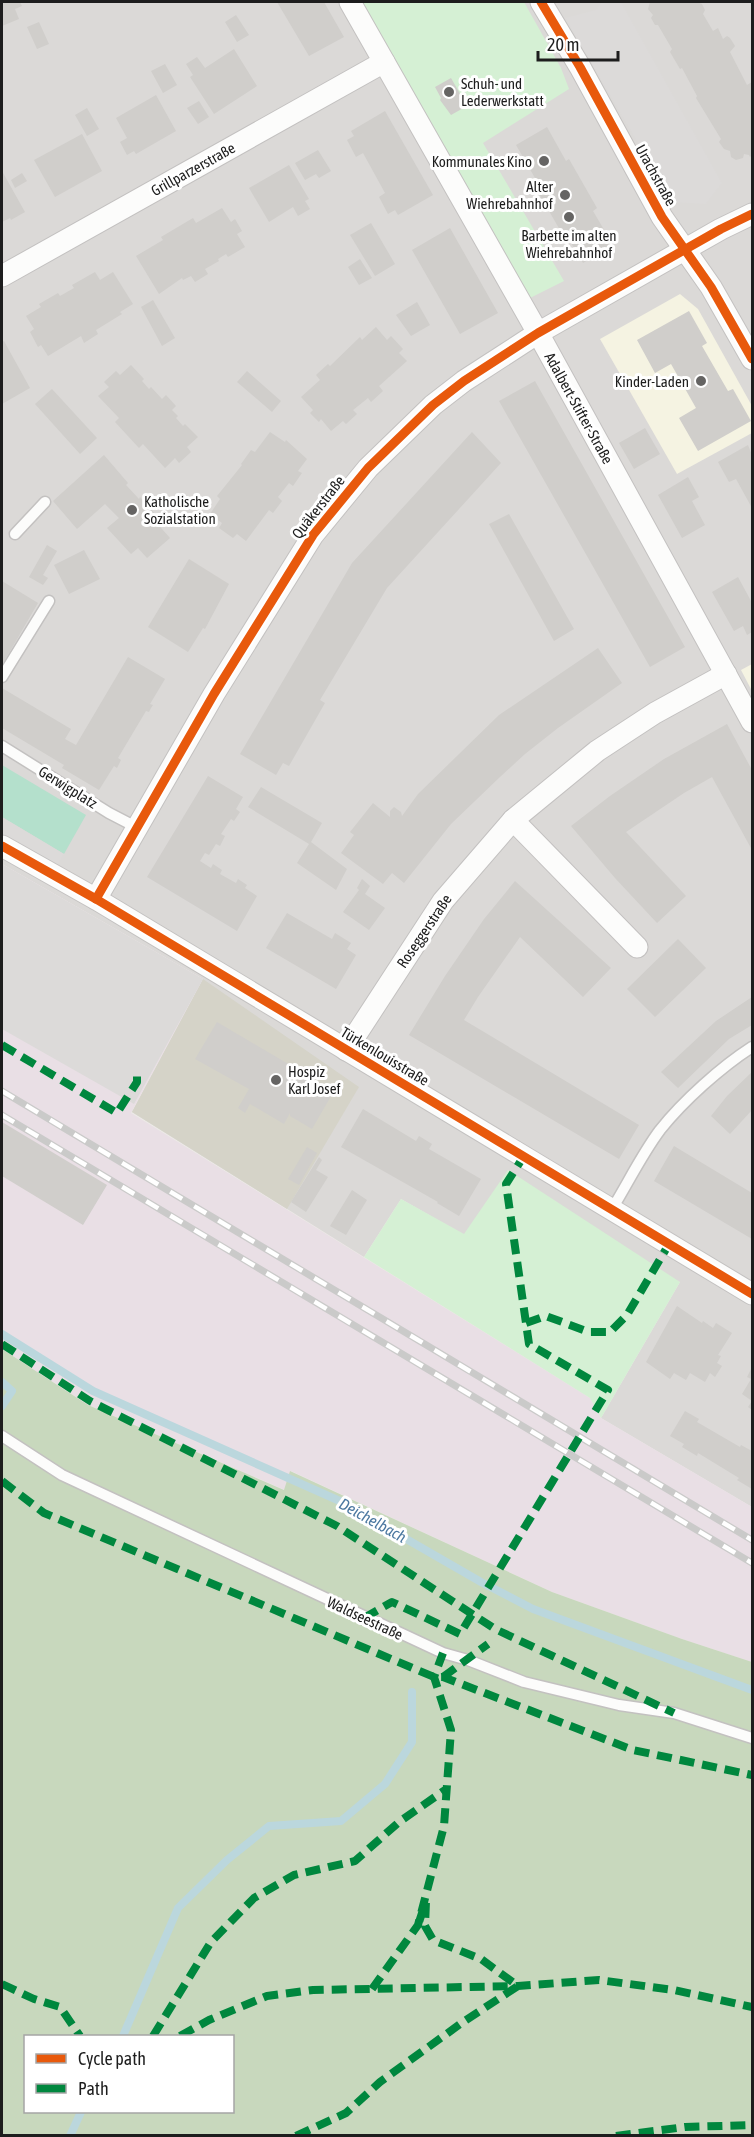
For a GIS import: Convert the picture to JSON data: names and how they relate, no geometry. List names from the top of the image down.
{
  "streets": {
    "street": [
      "Grillparzerstraße",
      "Urachstraße",
      "Adalbert-Stifter-Straße",
      "Quäkerstraße",
      "Roseggerstraße",
      "Türkenlouisstraße"
    ],
    "lane": ["Gerwigplatz", "Waldseestraße"]
  },
  "crossings": [
    ["Grillparzerstraße", "Adalbert-Stifter-Straße"],
    ["Urachstraße", "Quäkerstraße"],
    ["Adalbert-Stifter-Straße", "Quäkerstraße"],
    ["Adalbert-Stifter-Straße", "Roseggerstraße"],
    ["Quäkerstraße", "Gerwigplatz"],
    ["Quäkerstraße", "Türkenlouisstraße"],
    ["Roseggerstraße", "Türkenlouisstraße"]
  ],
  "water": ["Deichelbach"],
  "places": [
    "Schuh- und Lederwerkstatt",
    "Kommunales Kino",
    "Alter Wiehrebahnhof",
    "Barbette im alten Wiehrebahnhof",
    "Kinder-Laden",
    "Katholische Sozialstation",
    "Hospiz Karl Josef"
  ],
  "legend": ["Cycle path", "Path"],
  "scale_bar": "20 m"
}
